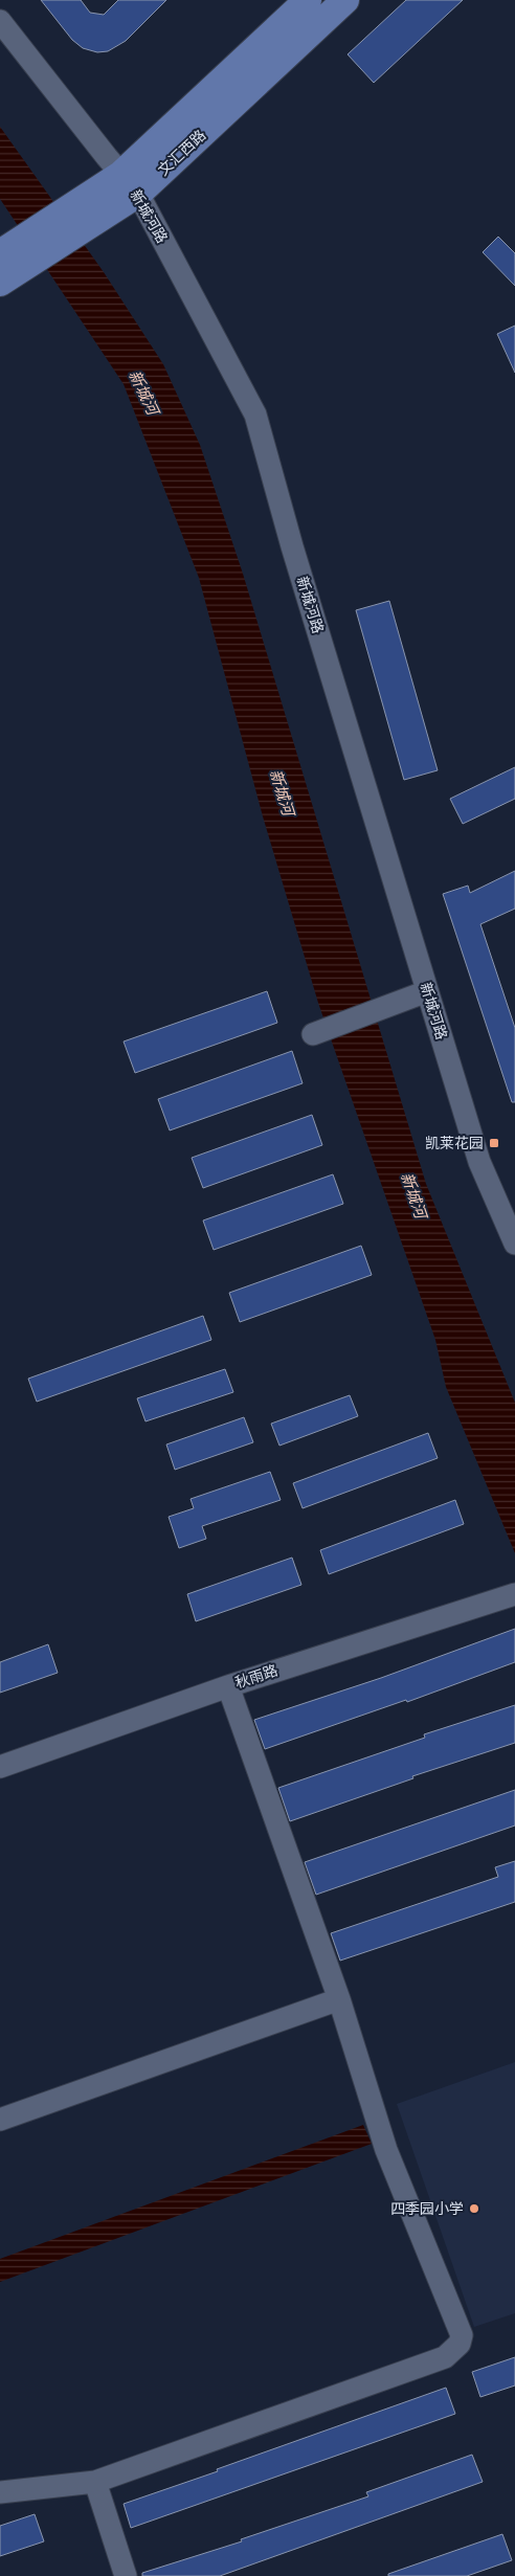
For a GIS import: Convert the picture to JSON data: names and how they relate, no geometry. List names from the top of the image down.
{
  "streets": {
    "main road": ["文汇西路"],
    "street": ["新城河路", "秋雨路"]
  },
  "crossings": [
    ["文汇西路", "新城河路"]
  ],
  "water": ["新城河"],
  "places": {
    "transit": ["凯莱花园"],
    "other": ["四季园小学"]
  }
}
